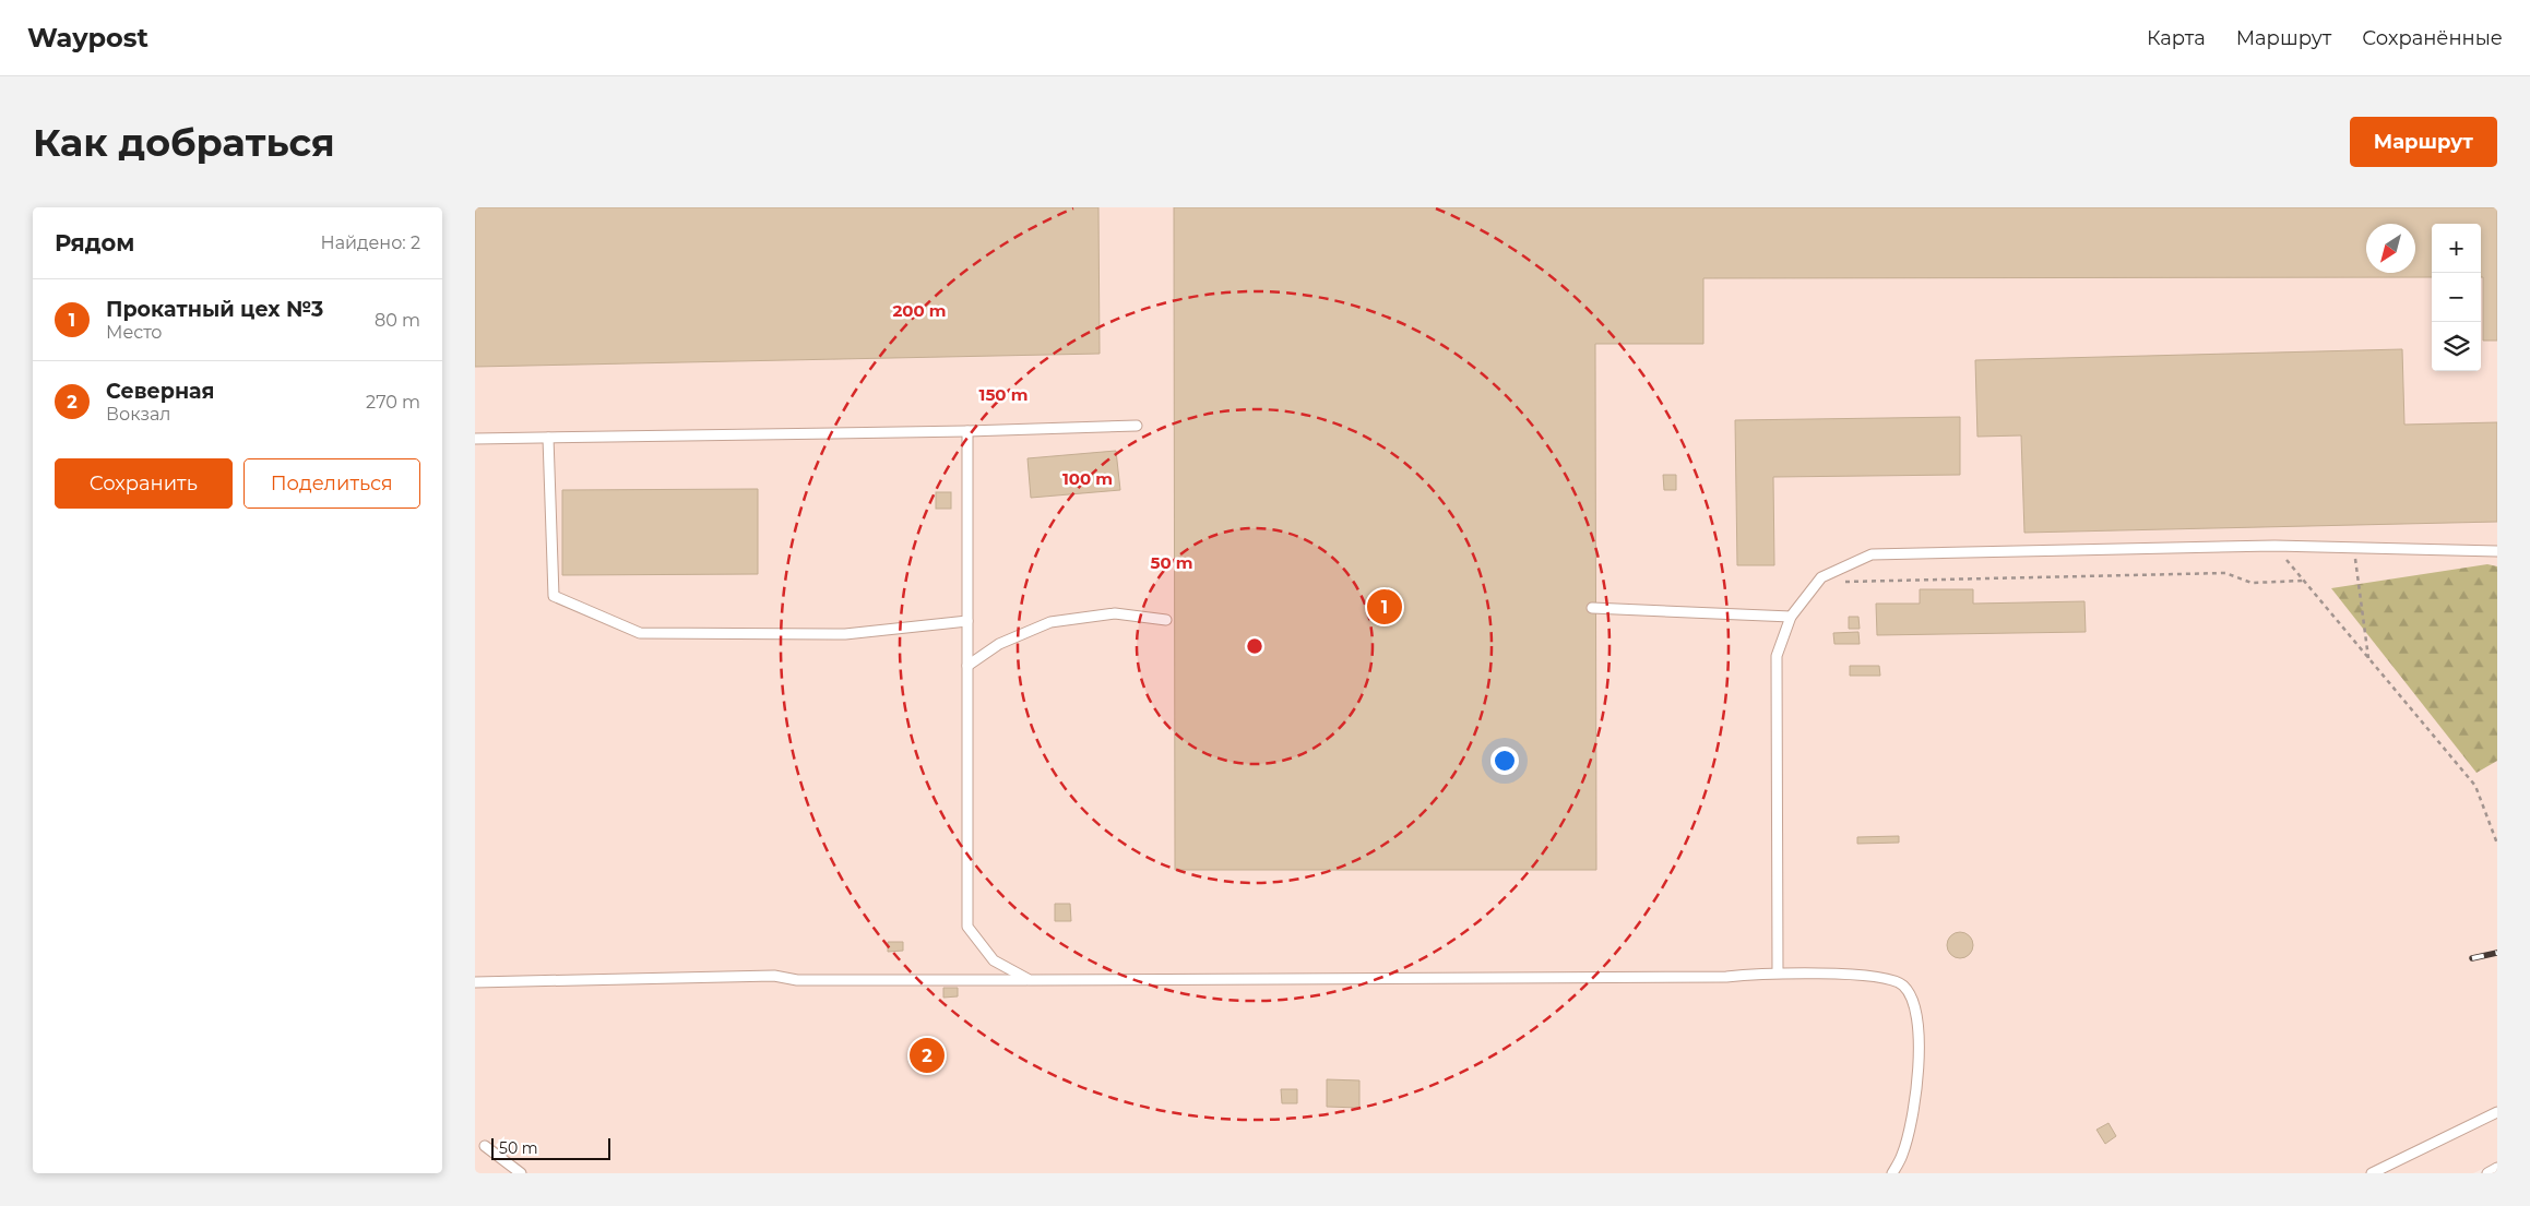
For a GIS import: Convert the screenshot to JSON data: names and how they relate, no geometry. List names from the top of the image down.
{
  "scale_bar": "50 m",
  "north": "bottom left",
  "page": {
    "header": "Waypost",
    "nav": ["Карта", "Маршрут", "Сохранённые"],
    "buttons": [
      "Маршрут",
      ["Сохранить", "Поделиться"]
    ],
    "title": "Как добраться",
    "heading": ["Рядом", "Найдено: 2"],
    "map_buttons": ["+", "−"],
    "list": [
      {
        "mark": "1",
        "name": "Прокатный цех №3",
        "note": "Место",
        "value": "80 m"
      },
      {
        "mark": "2",
        "name": "Северная",
        "note": "Вокзал",
        "value": "270 m"
      }
    ],
    "pins": ["1", "2"],
    "scale": "50 m"
  },
  "rings": [
    "200 m",
    "150 m",
    "100 m",
    "50 m"
  ]
}
